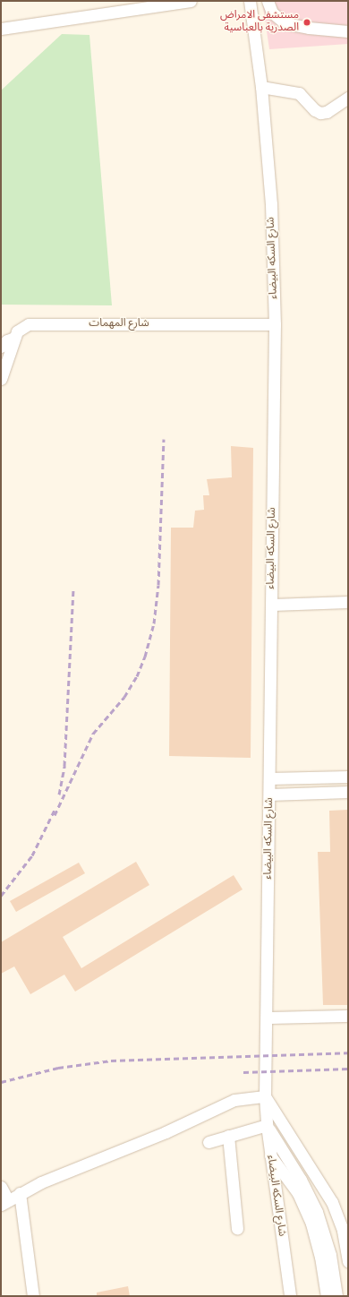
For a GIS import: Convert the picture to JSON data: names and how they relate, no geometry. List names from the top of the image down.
{
  "streets": {
    "street": ["شارع السكه البيضاء", "شارع المهمات"]
  },
  "crossings": [
    ["شارع السكه البيضاء", "شارع المهمات"]
  ],
  "places": ["مستشفى الامراض الصدرية بالعباسية"]
}
